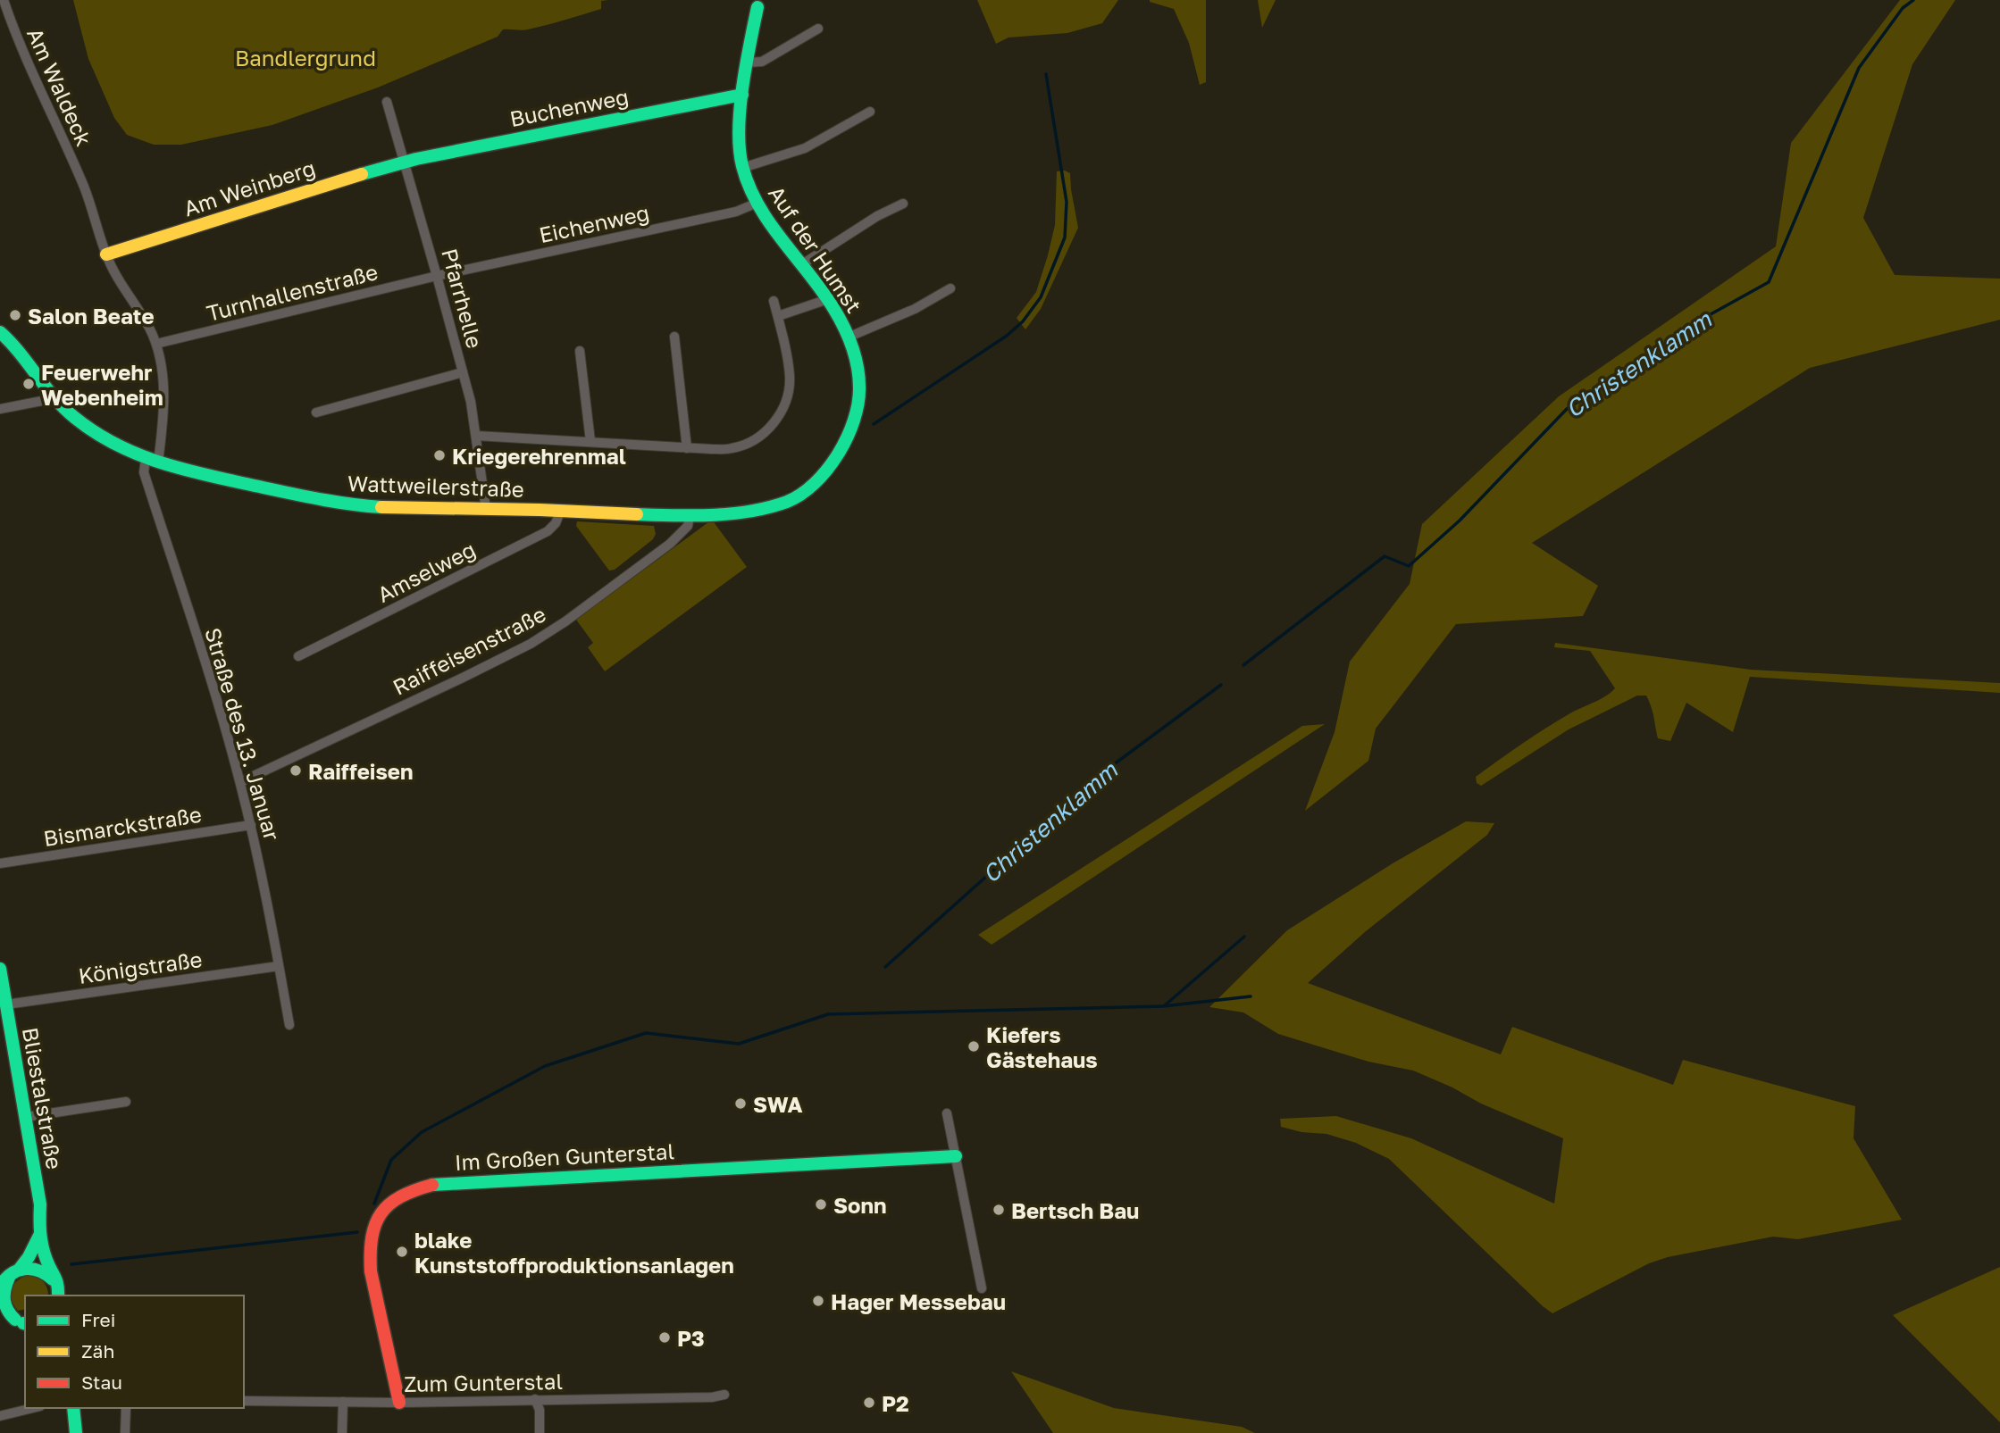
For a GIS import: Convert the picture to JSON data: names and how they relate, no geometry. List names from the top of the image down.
{
  "streets": {
    "street": [
      "Am Waldeck",
      "Buchenweg",
      "Am Weinberg",
      "Eichenweg",
      "Auf der Humst",
      "Turnhallenstraße",
      "Pfarrhelle",
      "Wattweilerstraße",
      "Amselweg",
      "Raiffeisenstraße",
      "Straße des 13. Januar",
      "Bismarckstraße",
      "Königstraße",
      "Bliestalstraße",
      "Im Großen Gunterstal",
      "Zum Gunterstal"
    ]
  },
  "crossings": [
    ["Am Waldeck", "Am Weinberg"],
    ["Am Waldeck", "Turnhallenstraße"],
    ["Am Waldeck", "Straße des 13. Januar"],
    ["Buchenweg", "Am Weinberg"],
    ["Buchenweg", "Auf der Humst"],
    ["Buchenweg", "Pfarrhelle"],
    ["Am Weinberg", "Pfarrhelle"],
    ["Eichenweg", "Auf der Humst"],
    ["Eichenweg", "Turnhallenstraße"],
    ["Eichenweg", "Pfarrhelle"],
    ["Auf der Humst", "Wattweilerstraße"],
    ["Turnhallenstraße", "Pfarrhelle"],
    ["Turnhallenstraße", "Straße des 13. Januar"],
    ["Pfarrhelle", "Wattweilerstraße"],
    ["Wattweilerstraße", "Amselweg"],
    ["Wattweilerstraße", "Raiffeisenstraße"],
    ["Wattweilerstraße", "Straße des 13. Januar"],
    ["Raiffeisenstraße", "Straße des 13. Januar"],
    ["Straße des 13. Januar", "Bismarckstraße"],
    ["Straße des 13. Januar", "Königstraße"],
    ["Königstraße", "Bliestalstraße"],
    ["Im Großen Gunterstal", "Zum Gunterstal"]
  ],
  "water": ["Christenklamm"],
  "parks": ["Bandlergrund"],
  "places": [
    "Salon Beate",
    "Feuerwehr Webenheim",
    "Kriegerehrenmal",
    "Raiffeisen",
    "Kiefers Gästehaus",
    "SWA",
    "Sonn",
    "Bertsch Bau",
    "blake Kunststoffproduktionsanlagen",
    "Hager Messebau",
    "P3",
    "P2"
  ],
  "legend": ["Frei", "Zäh", "Stau"]
}
